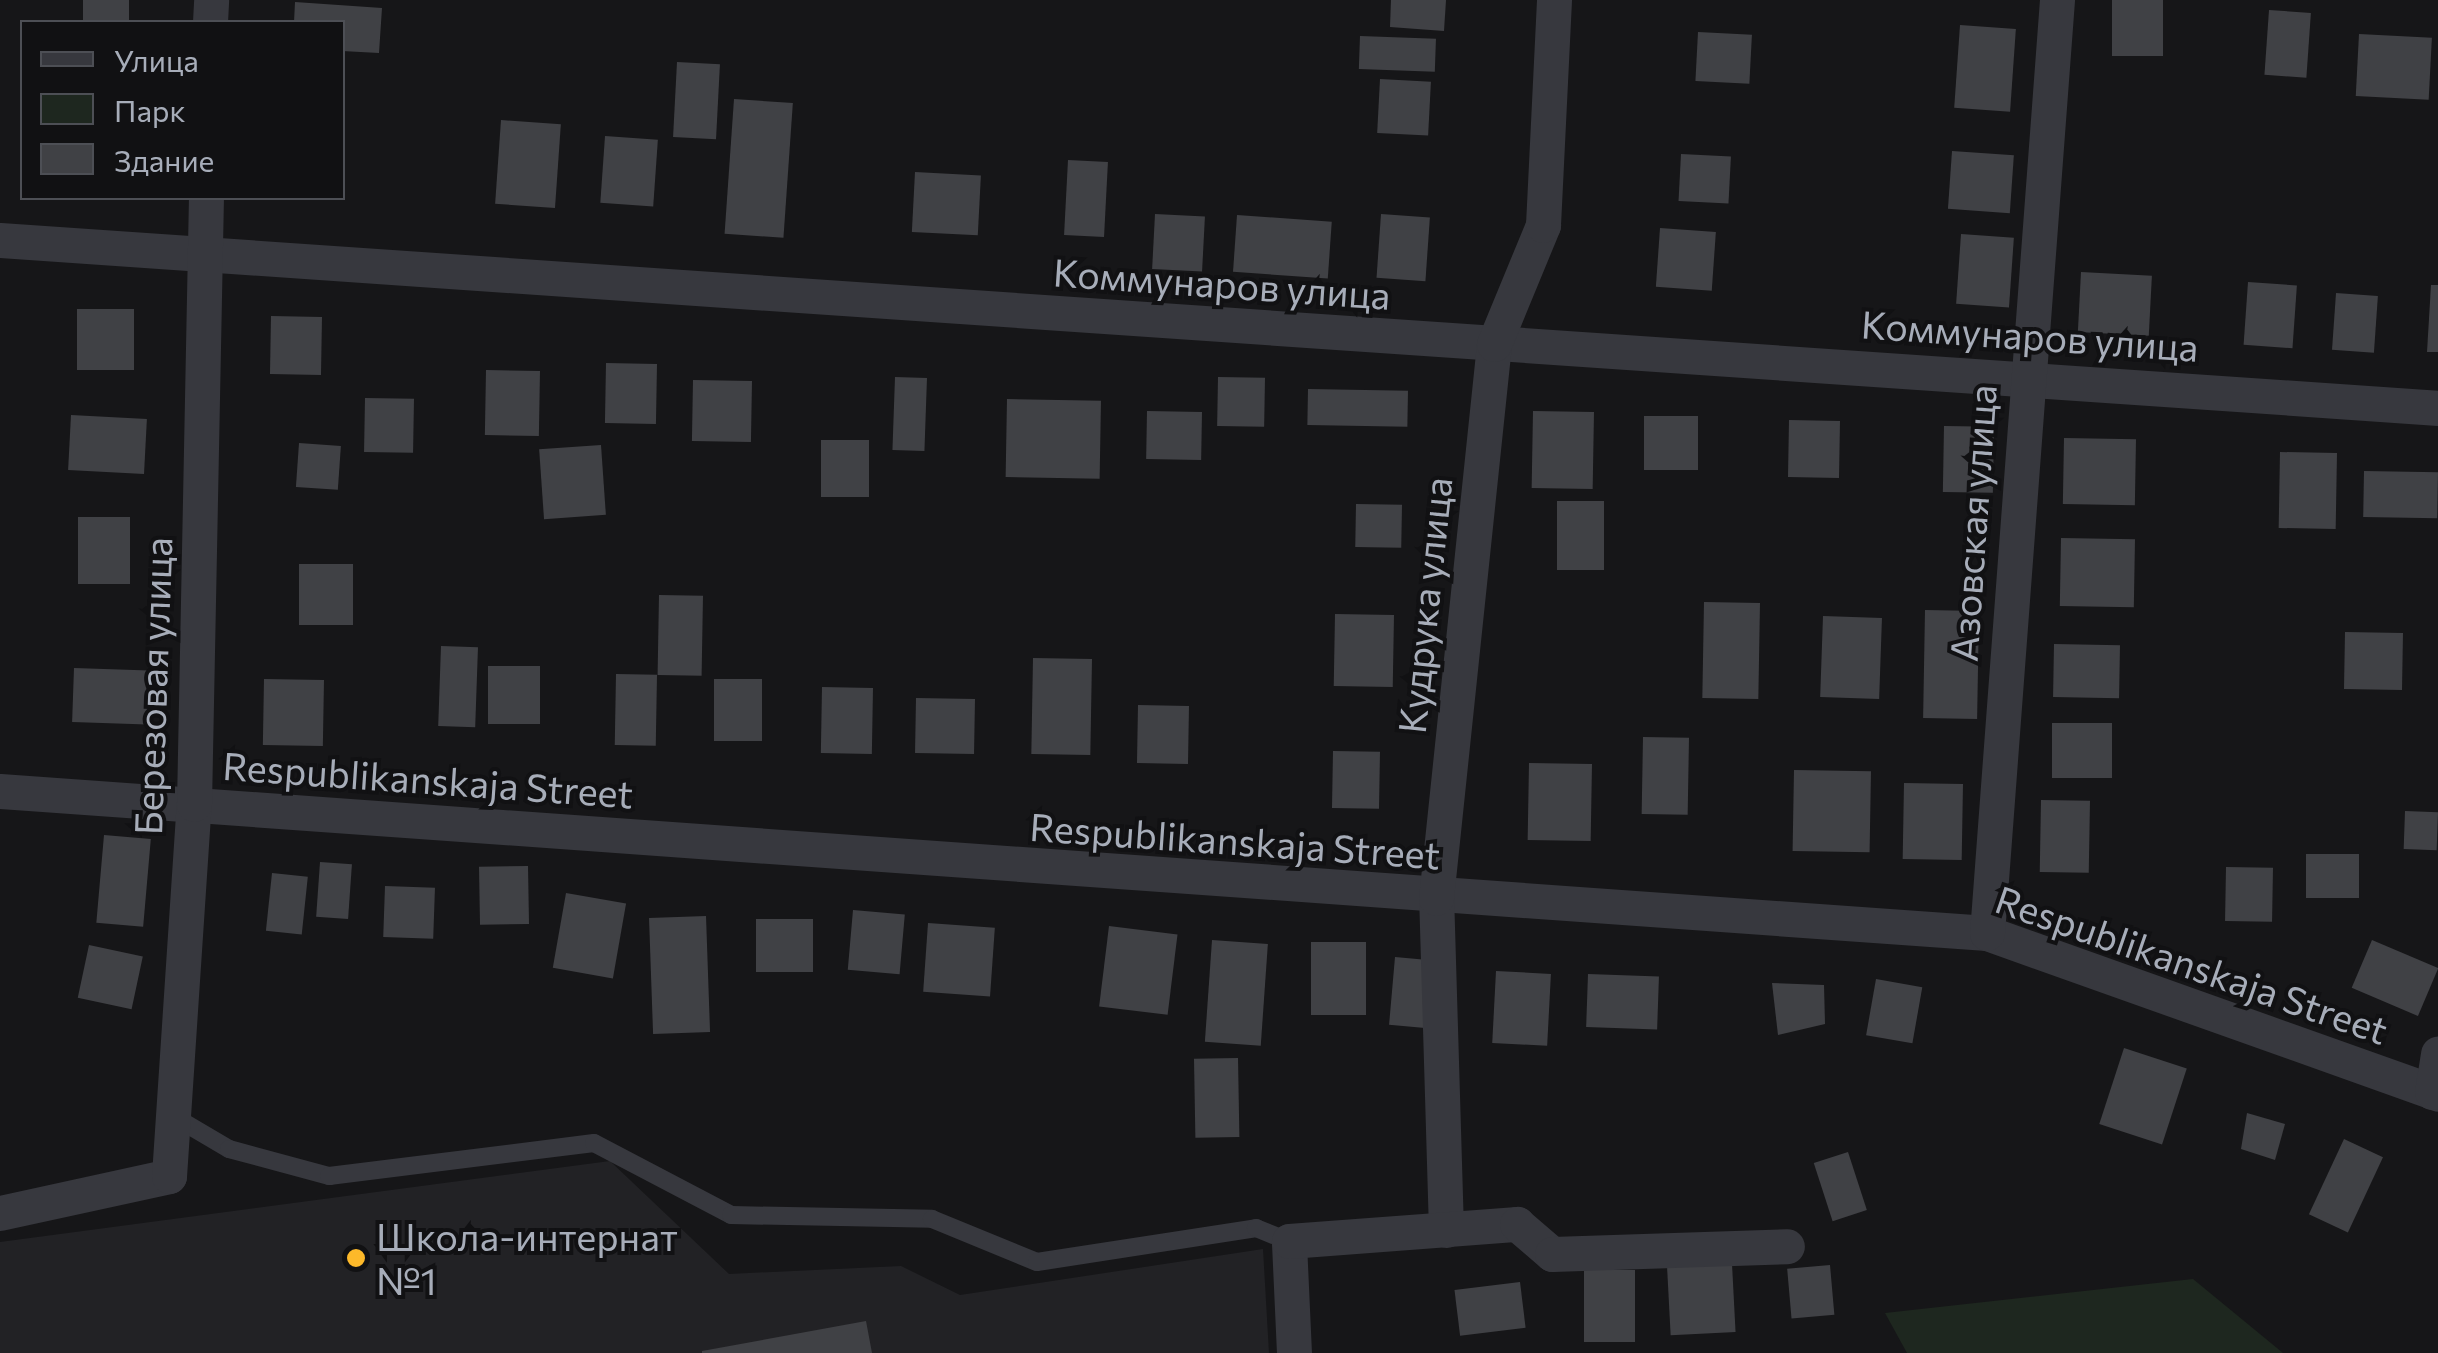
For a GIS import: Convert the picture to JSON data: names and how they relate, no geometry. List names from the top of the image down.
{
  "streets": {
    "street": [
      "Коммунаров улица",
      "Азовская улица",
      "Кудрука улица",
      "Березовая улица",
      "Respublikanskaja Street"
    ]
  },
  "crossings": [
    ["Коммунаров улица", "Азовская улица"],
    ["Коммунаров улица", "Кудрука улица"],
    ["Коммунаров улица", "Березовая улица"],
    ["Азовская улица", "Respublikanskaja Street"],
    ["Кудрука улица", "Respublikanskaja Street"],
    ["Березовая улица", "Respublikanskaja Street"]
  ],
  "places": ["Школа-интернат №1"],
  "legend": ["Улица", "Парк", "Здание"]
}
